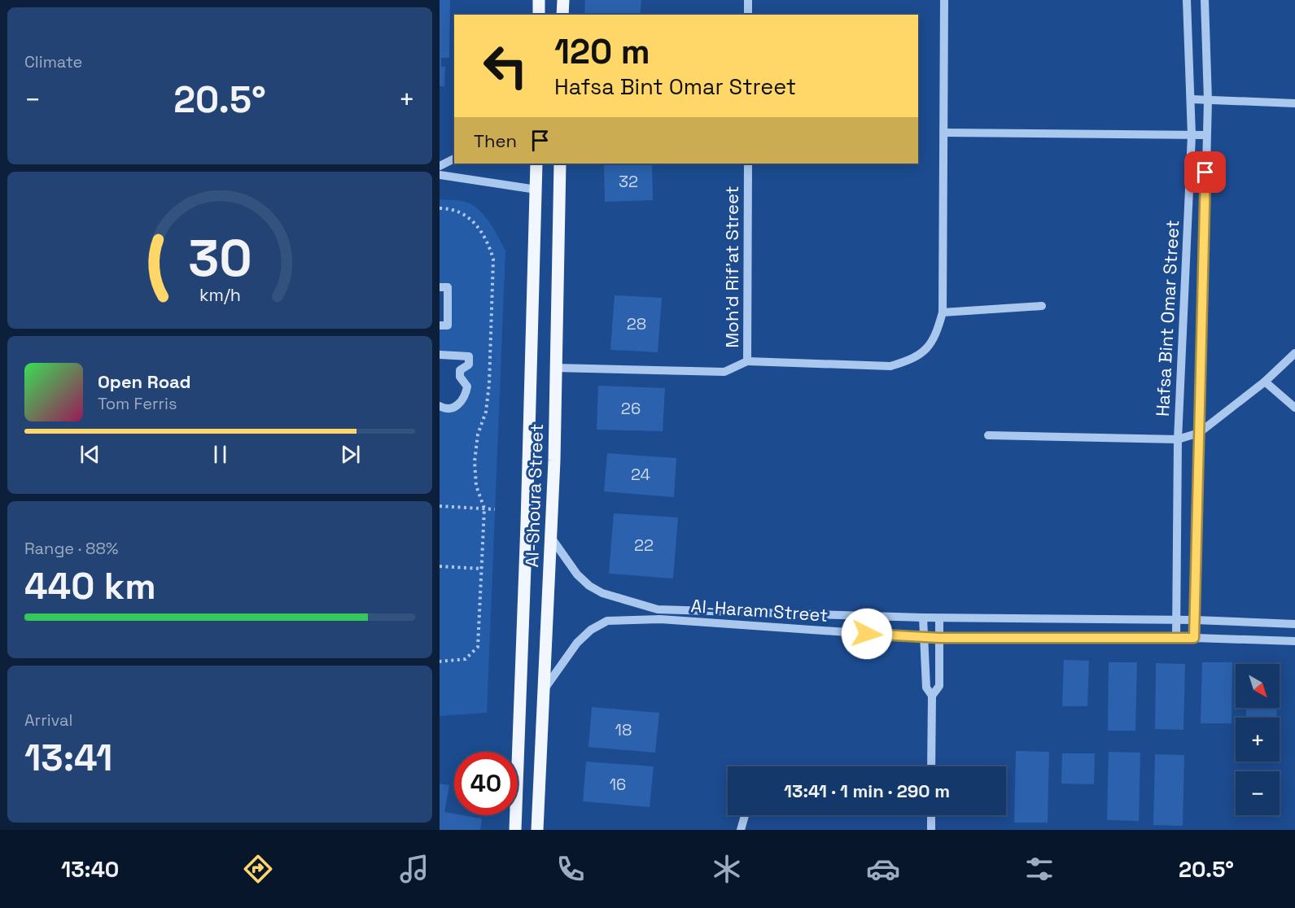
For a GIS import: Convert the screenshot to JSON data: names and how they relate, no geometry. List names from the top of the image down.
{
  "streets": {
    "main road": ["Al-Shoura Street"],
    "street": ["Moh'd Rif'at Street", "Hafsa Bint Omar Street", "Al-Haram Street"]
  },
  "crossings": [
    ["Hafsa Bint Omar Street", "Al-Haram Street"],
    ["Al-Shoura Street", "Al-Haram Street"]
  ],
  "house_numbers": [
    "32",
    "28",
    "26",
    "24",
    "22",
    "18",
    "16"
  ],
  "north": "bottom right",
  "page": {
    "tile": [
      "Climate",
      ["Range · 88%", "440 km"],
      ["Arrival", "13:41"]
    ],
    "turn": ["120 m", "Hafsa Bint Omar Street"],
    "heat": ["−", "20.5°", "+"],
    "then": "Then",
    "song": ["Open Road", "Tom Ferris"],
    "map_buttons": ["+", "−"],
    "limit": "40",
    "trip": "13:41 · 1 min · 290 m",
    "tabs": ["13:40", "20.5°"],
    "gauge": ["30", "km/h"]
  }
}
